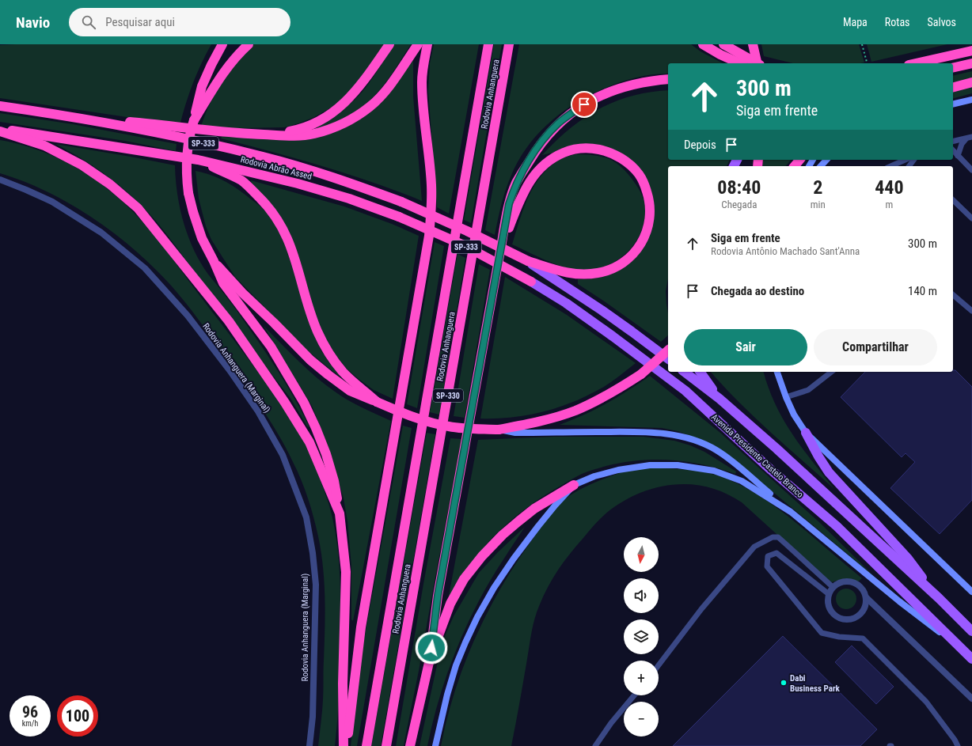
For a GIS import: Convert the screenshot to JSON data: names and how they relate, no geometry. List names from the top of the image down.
{
  "streets": {
    "highway": [
      "Rodovia Anhanguera",
      "SP-333",
      "Rodovia Abrão Assed",
      "SP-330"
    ],
    "main road": ["Avenida Presidente Castelo Branco"],
    "street": ["Rodovia Anhanguera (Marginal)"]
  },
  "crossings": [
    ["Rodovia Abrão Assed", "SP-330"],
    ["Rodovia Abrão Assed", "Avenida Presidente Castelo Branco"]
  ],
  "places": ["Dabi Business Park"],
  "north": "bottom",
  "page": {
    "header": "Navio",
    "search": "Pesquisar aqui",
    "nav": ["Mapa", "Rotas", "Salvos"],
    "turn": ["300 m", "Siga em frente"],
    "then": "Depois",
    "eta": [
      "08:40",
      "Chegada",
      "2",
      "min",
      "440",
      "m"
    ],
    "list": [
      {
        "name": "Siga em frente",
        "note": "Rodovia Antônio Machado Sant'Anna",
        "value": "300 m"
      },
      {
        "name": "Chegada ao destino",
        "value": "140 m"
      }
    ],
    "buttons": ["Sair", "Compartilhar"],
    "map_buttons": ["+", "−"],
    "speed": "96 km/h",
    "limit": "100"
  }
}
